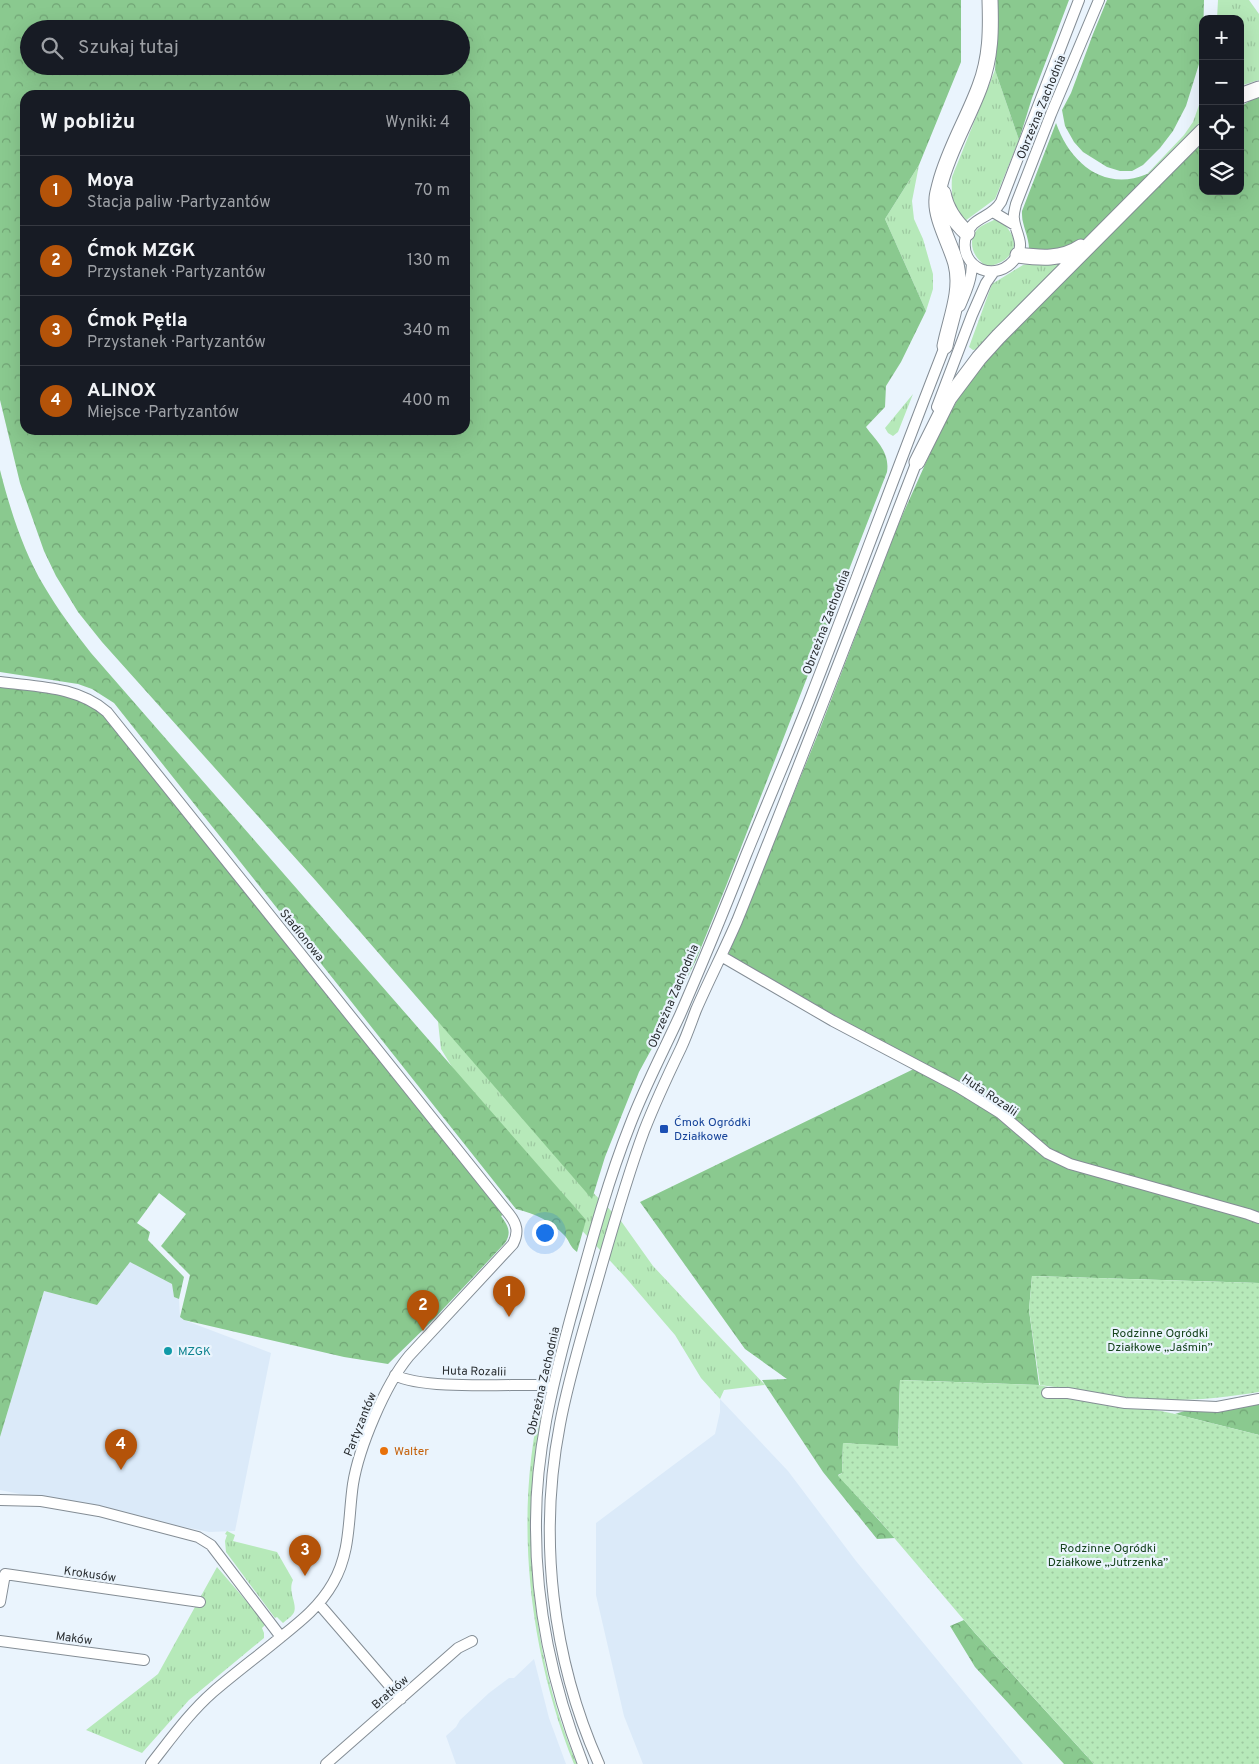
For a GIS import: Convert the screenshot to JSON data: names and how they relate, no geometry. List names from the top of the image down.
{
  "streets": {
    "street": [
      "Obrzeżna Zachodnia",
      "Stadionowa",
      "Huta Rozalii",
      "Partyzantów",
      "Krokusów",
      "Maków",
      "Bratków"
    ]
  },
  "crossings": [
    ["Obrzeżna Zachodnia", "Huta Rozalii"],
    ["Stadionowa", "Partyzantów"],
    ["Huta Rozalii", "Partyzantów"]
  ],
  "parks": ["Rodzinne Ogródki Działkowe „Jaśmin”", "Rodzinne Ogródki Działkowe „Jutrzenka”"],
  "places": {
    "transit": ["Ćmok Ogródki Działkowe"],
    "other": ["MZGK", "Walter"]
  },
  "page": {
    "map_buttons": ["+", "−"],
    "search": "Szukaj tutaj",
    "heading": ["W pobliżu", "Wyniki: 4"],
    "list": [
      {
        "mark": "1",
        "name": "Moya",
        "note": "Stacja paliw · Partyzantów",
        "value": "70 m"
      },
      {
        "mark": "2",
        "name": "Ćmok MZGK",
        "note": "Przystanek · Partyzantów",
        "value": "130 m"
      },
      {
        "mark": "3",
        "name": "Ćmok Pętla",
        "note": "Przystanek · Partyzantów",
        "value": "340 m"
      },
      {
        "mark": "4",
        "name": "ALINOX",
        "note": "Miejsce · Partyzantów",
        "value": "400 m"
      }
    ],
    "pins": [
      "1",
      "2",
      "4",
      "3"
    ]
  }
}
